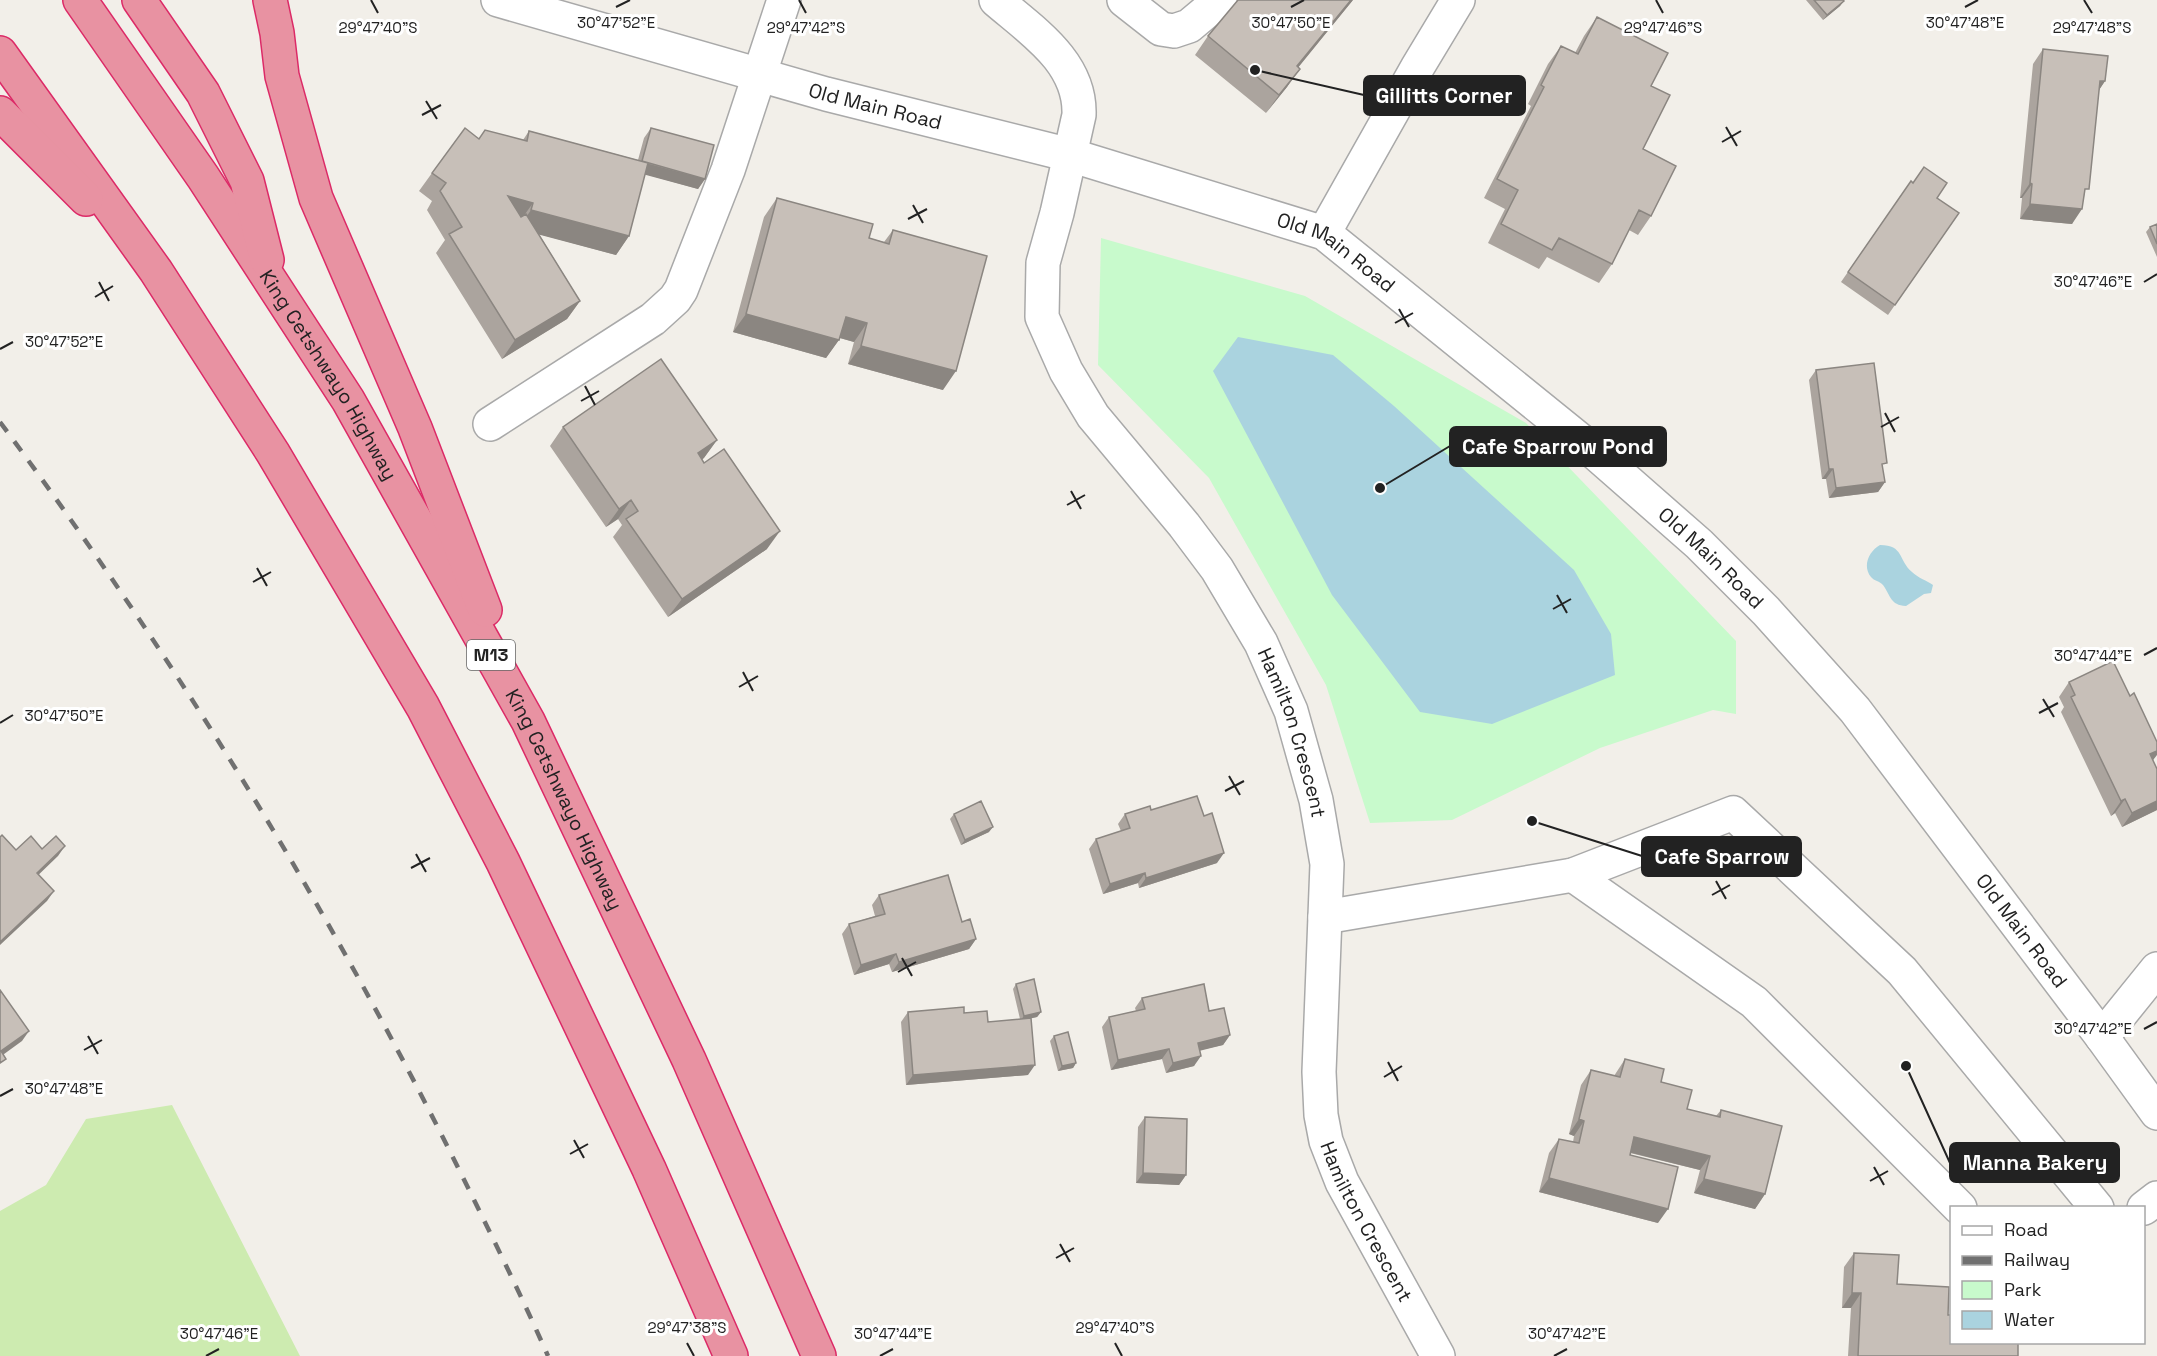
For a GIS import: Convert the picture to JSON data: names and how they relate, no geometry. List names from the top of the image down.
{
  "streets": {
    "highway": ["King Cetshwayo Highway", "M13"],
    "street": ["Old Main Road", "Hamilton Crescent"]
  },
  "crossings": [
    ["Old Main Road", "Hamilton Crescent"]
  ],
  "places": [
    "Gillitts Corner",
    "Cafe Sparrow Pond",
    "Cafe Sparrow",
    "Manna Bakery"
  ],
  "legend": [
    "Road",
    "Railway",
    "Park",
    "Water"
  ],
  "coordinates": [
    "30°47'52\"E",
    "30°47'50\"E",
    "30°47'48\"E",
    "29°47'46\"S",
    "29°47'48\"S",
    "29°47'40\"S",
    "29°47'42\"S",
    "30°47'46\"E",
    "30°47'44\"E",
    "30°47'42\"E",
    "29°47'38\"S"
  ]
}
